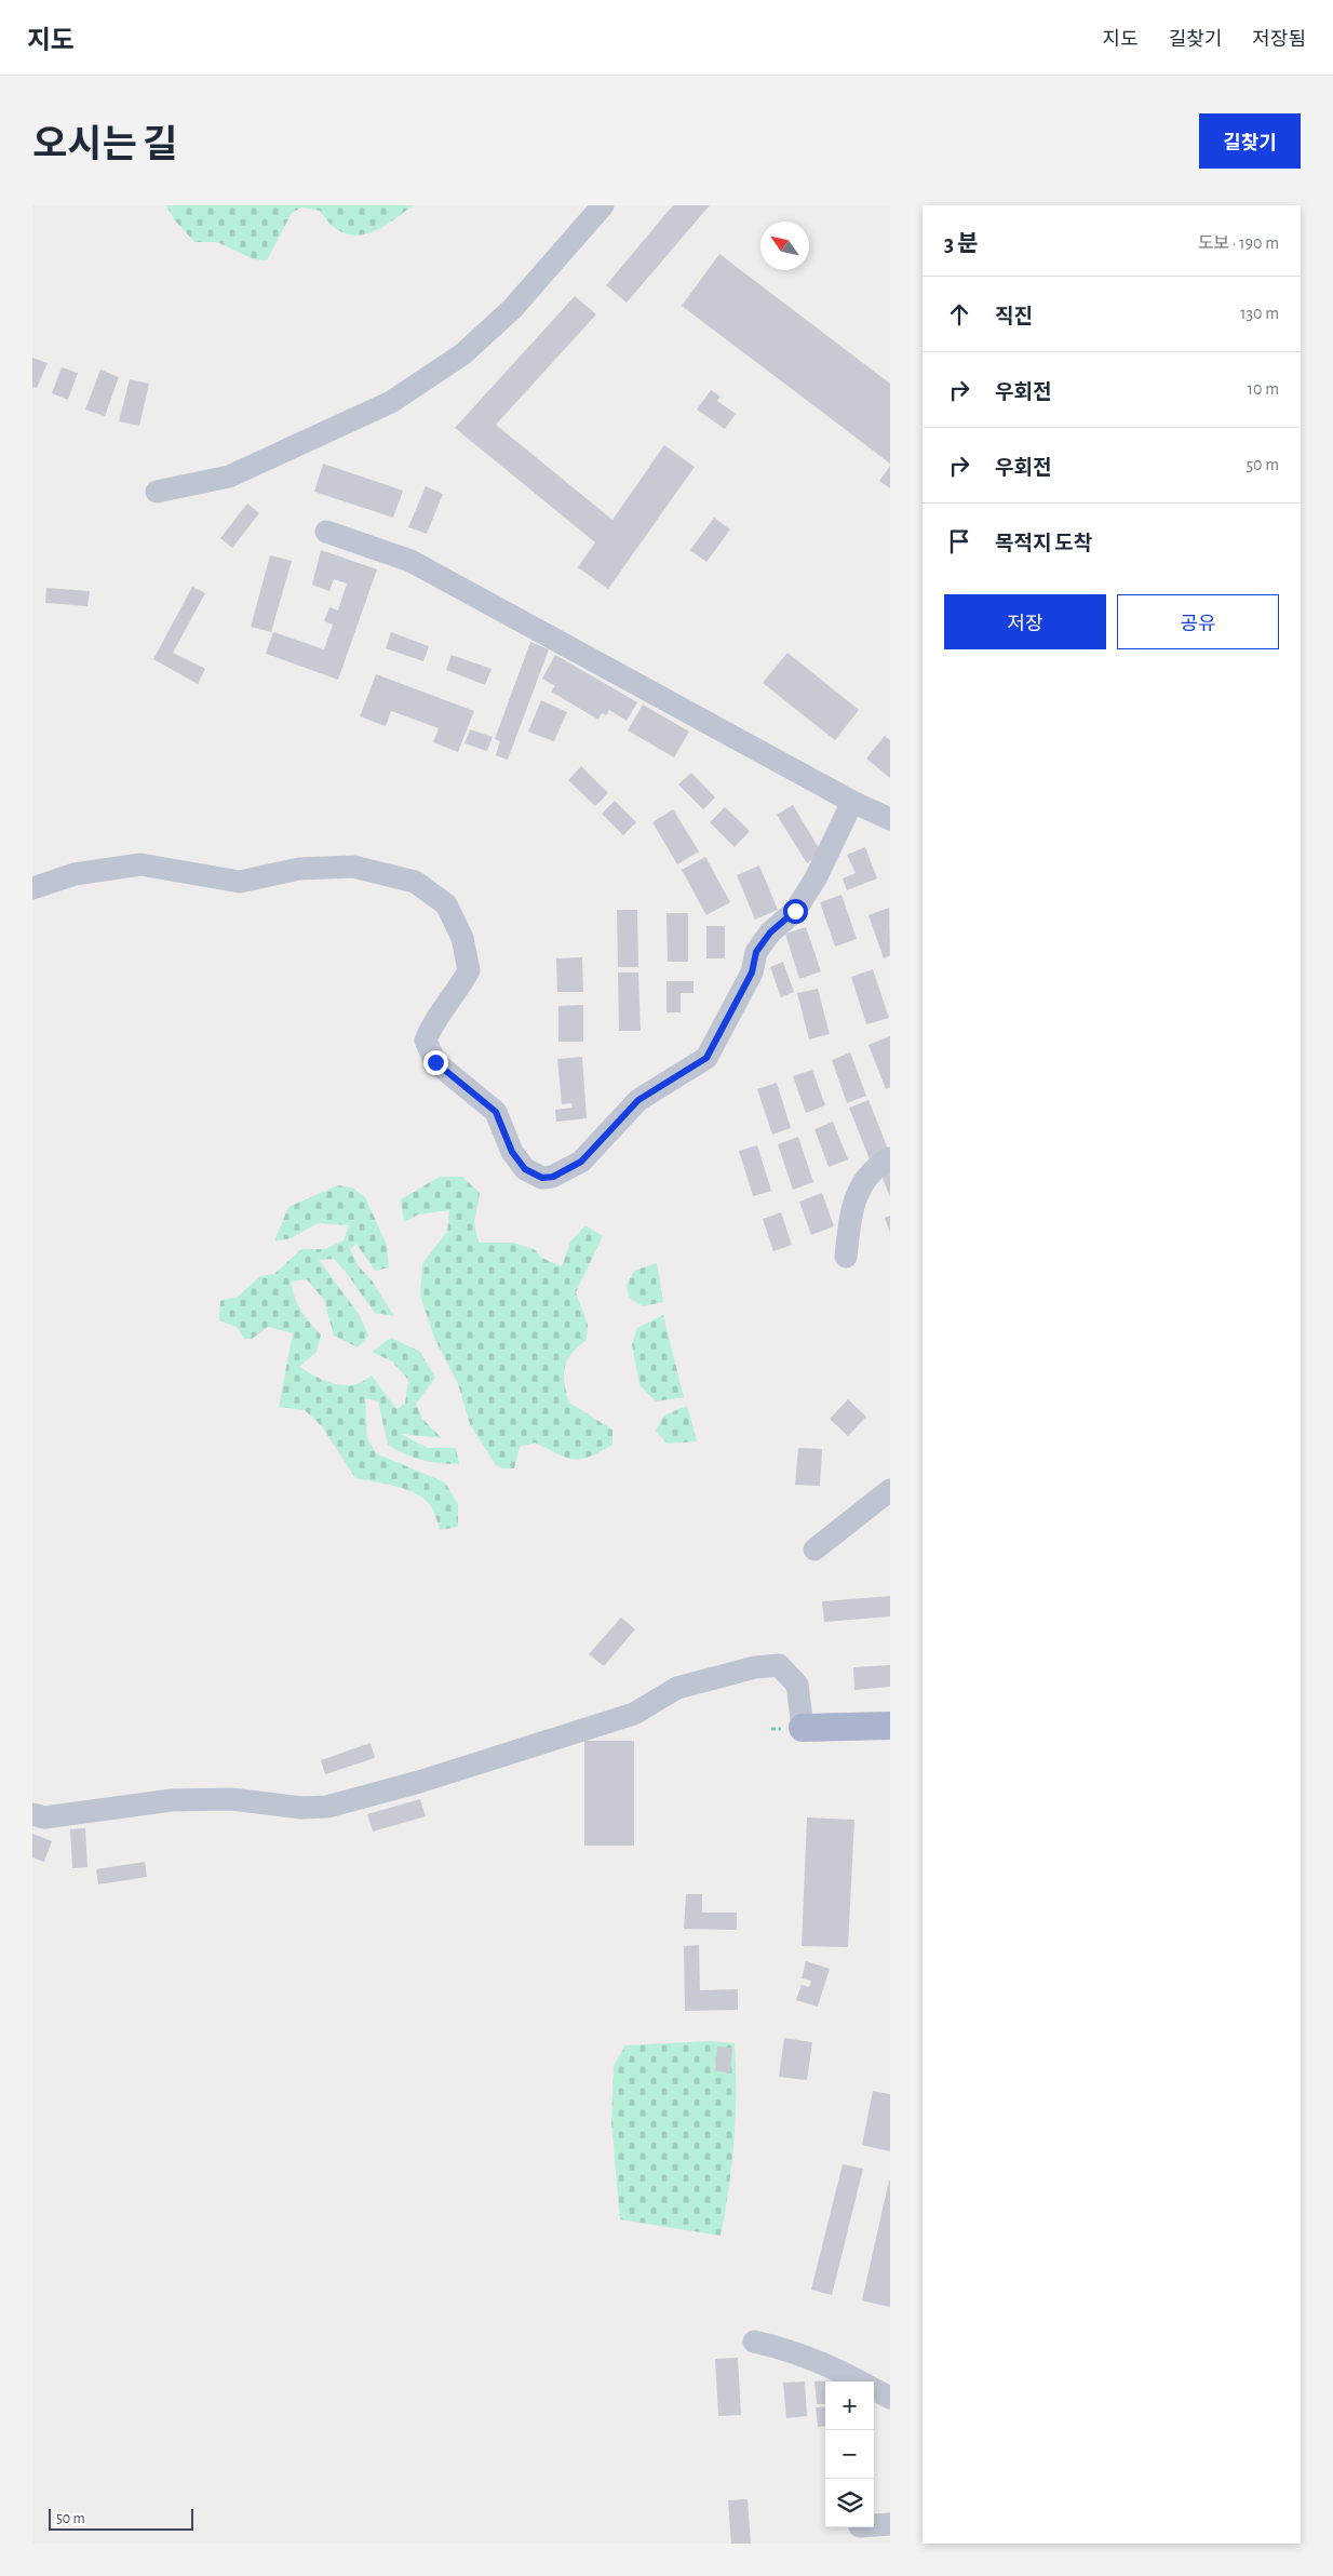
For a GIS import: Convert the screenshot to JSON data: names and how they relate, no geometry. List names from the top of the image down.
{
  "scale_bar": "50 m",
  "north": "top left",
  "page": {
    "header": "지도",
    "nav": ["지도", "길찾기", "저장됨"],
    "title": "오시는 길",
    "buttons": [
      "길찾기",
      ["저장", "공유"]
    ],
    "heading": ["3 분", "도보 · 190 m"],
    "list": [
      ["직진", "130 m"],
      ["우회전", "10 m"],
      ["우회전", "50 m"],
      "목적지 도착"
    ],
    "map_buttons": ["+", "−"],
    "scale": "50 m"
  }
}
